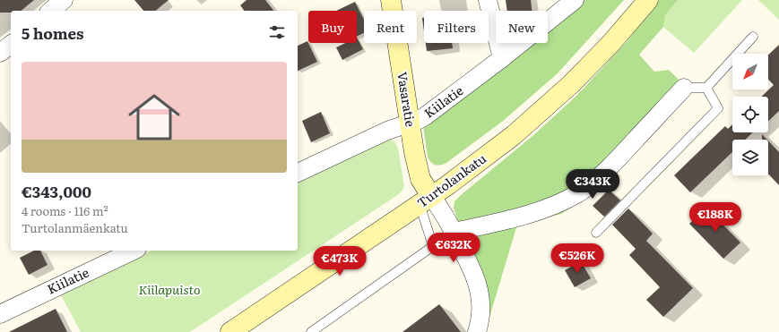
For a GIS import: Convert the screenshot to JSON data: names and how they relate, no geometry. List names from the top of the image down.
{
  "streets": {
    "main road": ["Vasaratie", "Turtolankatu"],
    "street": ["Kiilatie"]
  },
  "crossings": [
    ["Vasaratie", "Kiilatie"],
    ["Vasaratie", "Turtolankatu"]
  ],
  "parks": ["Kiilapuisto"],
  "north": "bottom left",
  "page": {
    "chip": [
      "Buy",
      "Rent",
      "Filters",
      "New"
    ],
    "heading": "5 homes",
    "list": [
      {
        "name": "€343,000",
        "note": "4 rooms · 116 m² · Turtolanmäenkatu"
      }
    ],
    "price": [
      "€343K",
      "€188K",
      "€632K",
      "€526K",
      "€473K"
    ]
  }
}
